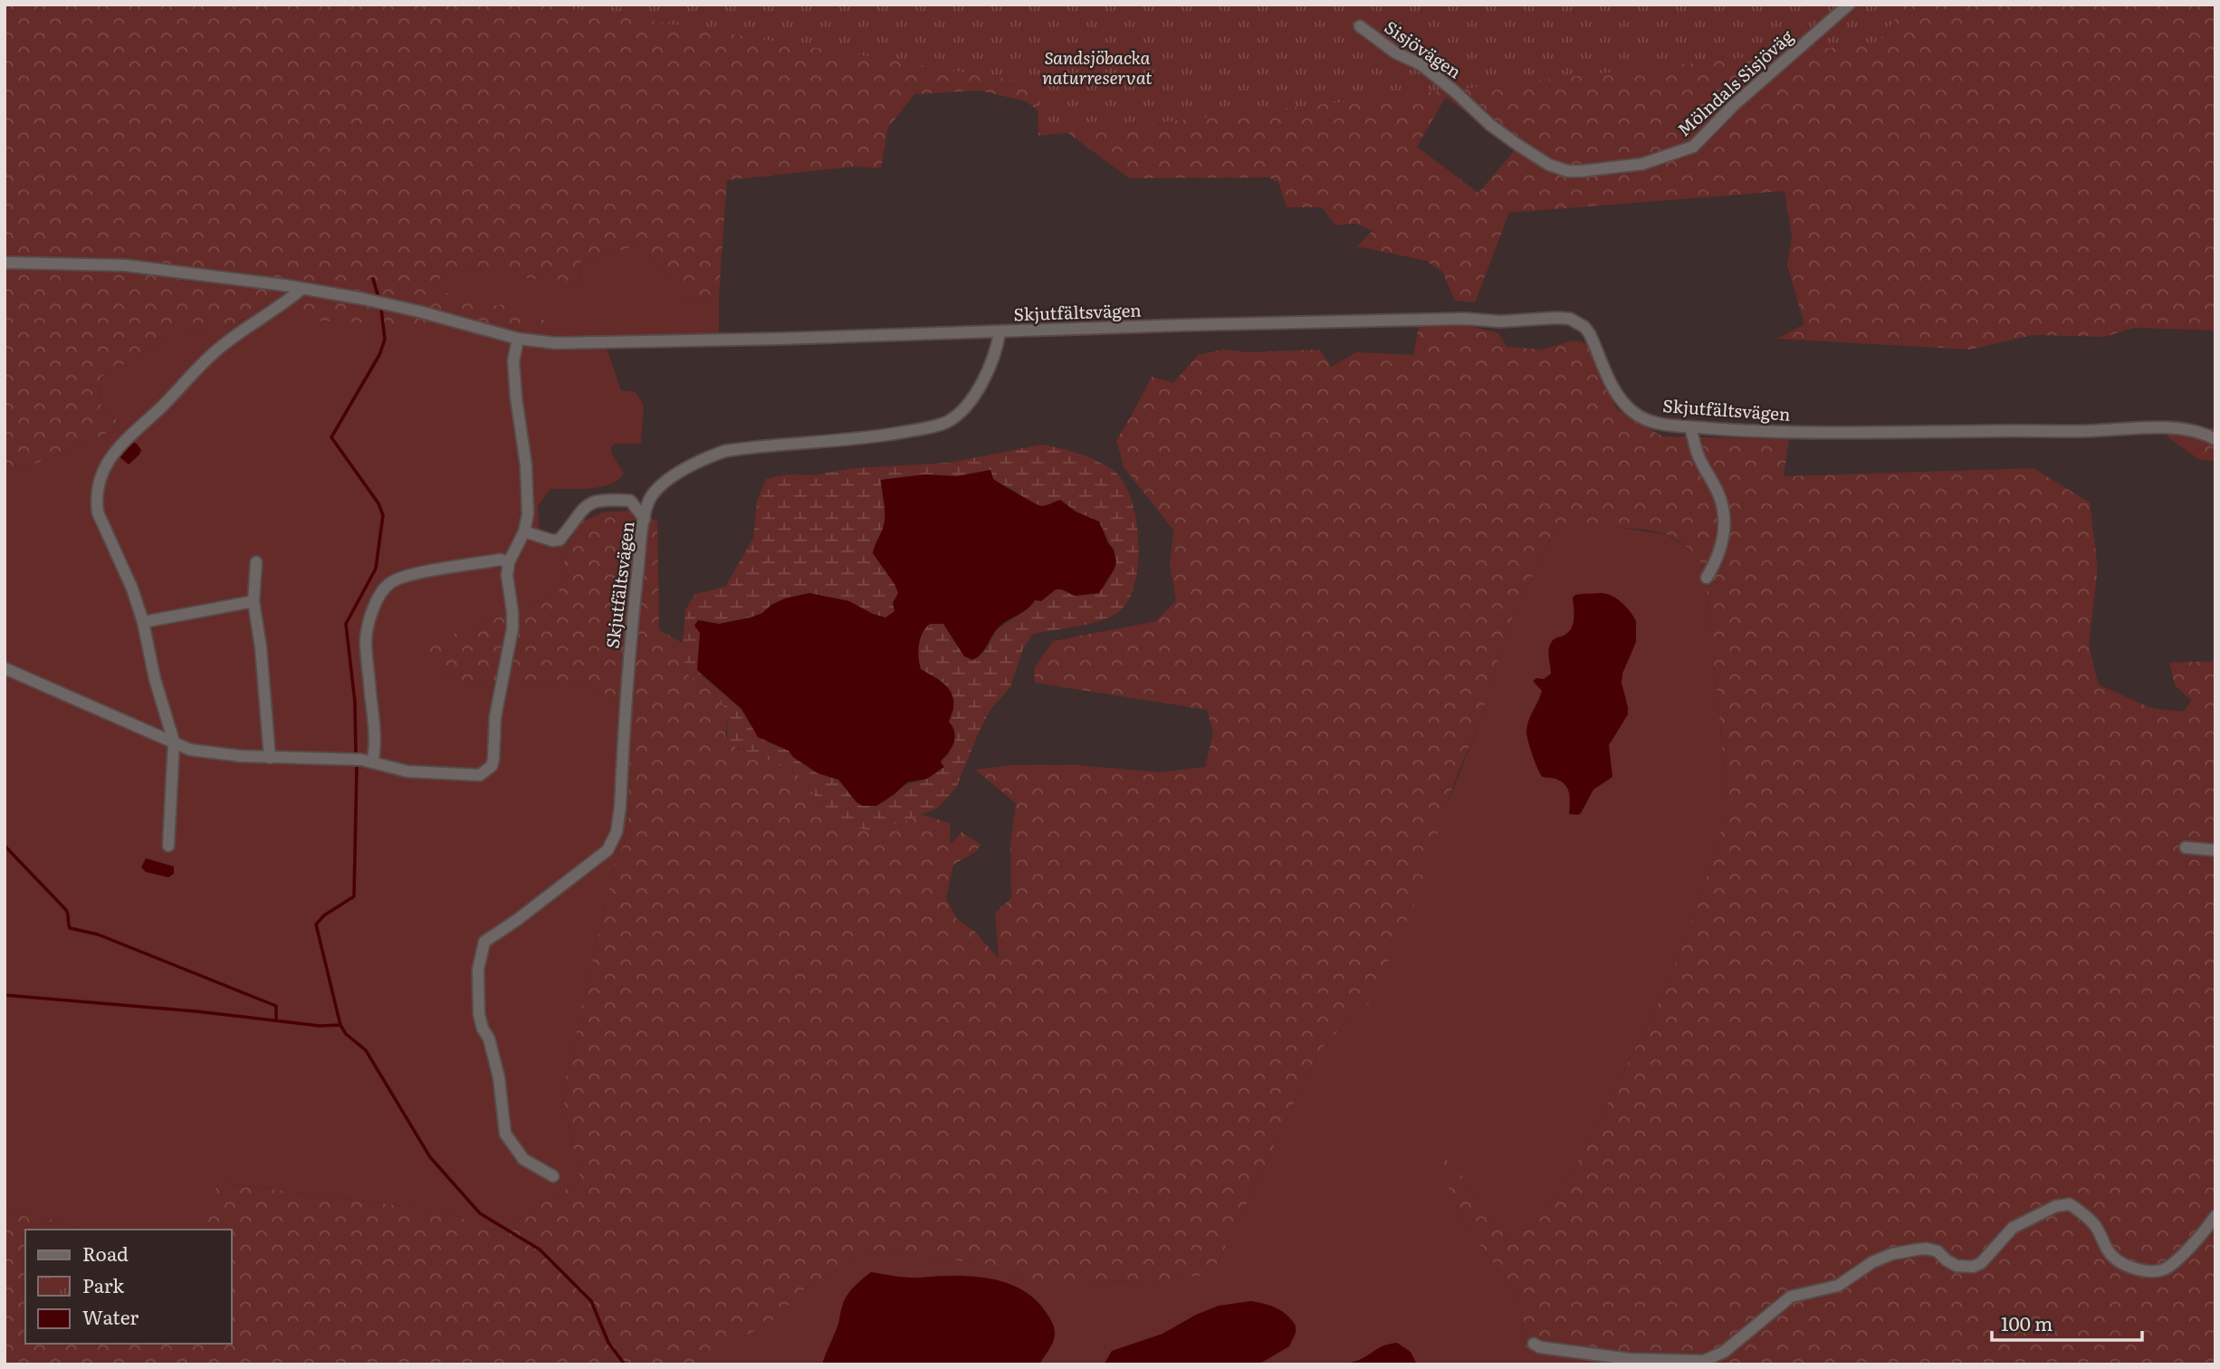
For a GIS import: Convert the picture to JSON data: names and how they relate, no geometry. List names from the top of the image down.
{
  "streets": {
    "street": ["Sisjövägen", "Mölndals Sisjöväg", "Skjutfältsvägen"]
  },
  "crossings": [
    ["Sisjövägen", "Mölndals Sisjöväg"]
  ],
  "parks": ["Sandsjöbacka naturreservat"],
  "legend": ["Road", "Park", "Water"],
  "scale_bar": "100 m"
}
